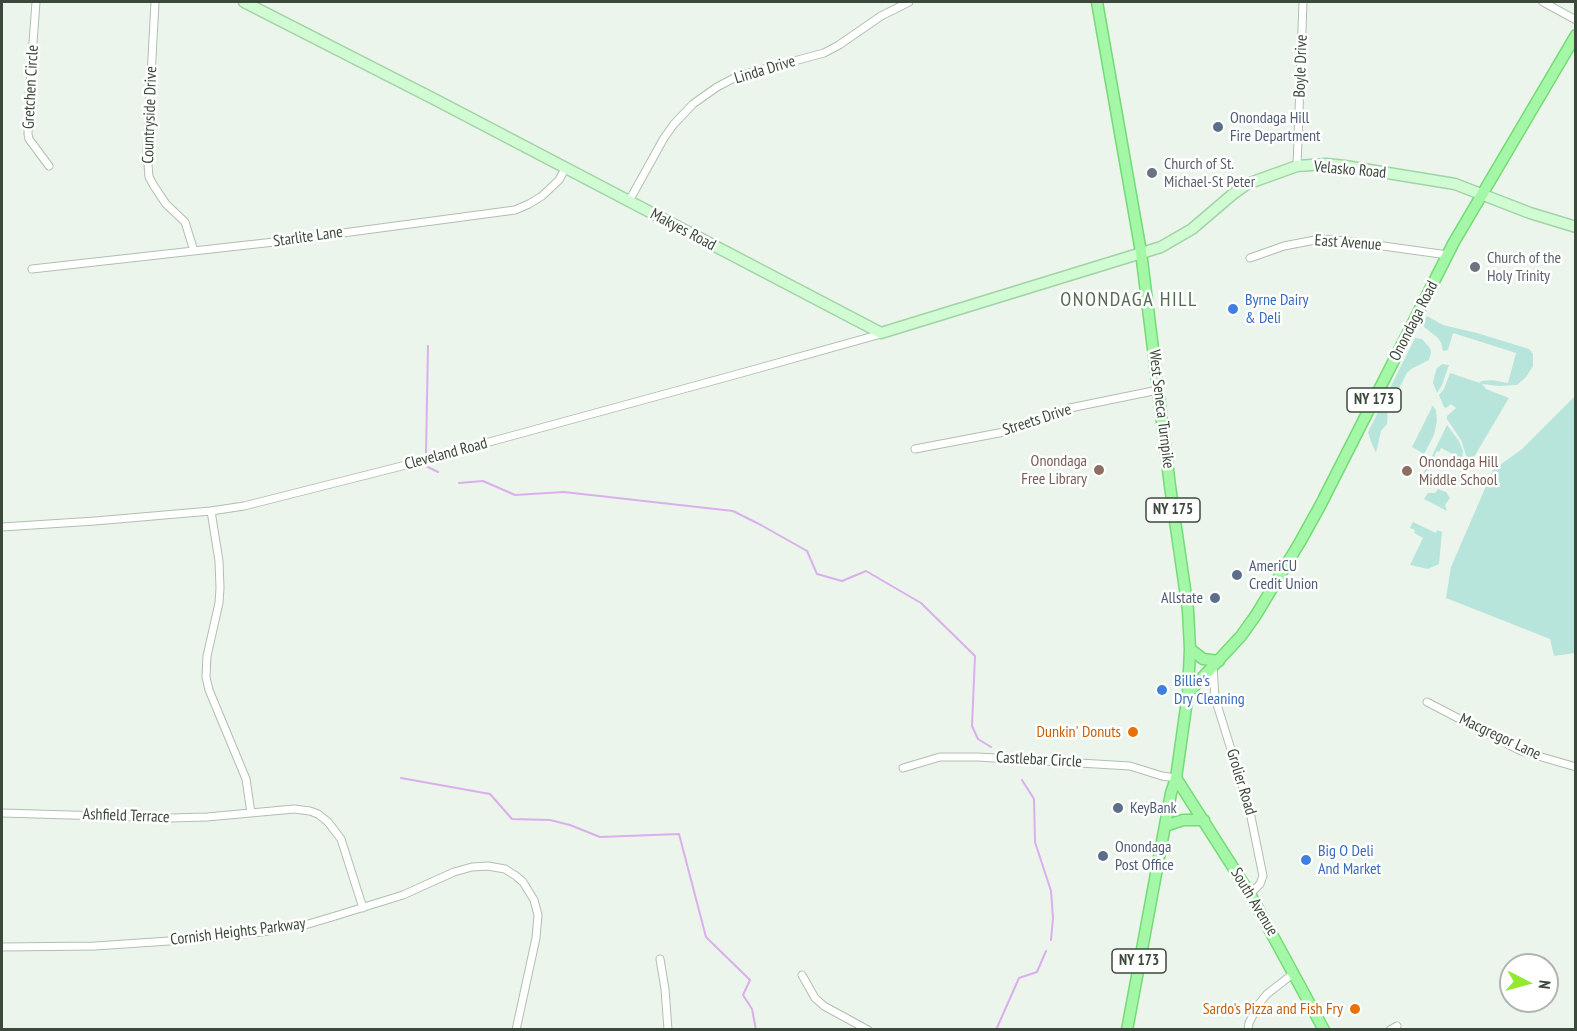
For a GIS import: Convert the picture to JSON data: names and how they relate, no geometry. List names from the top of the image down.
{
  "streets": {
    "main road": [
      "Onondaga Road",
      "NY 173",
      "West Seneca Turnpike",
      "NY 175",
      "South Avenue"
    ],
    "street": [
      "Boyle Drive",
      "Linda Drive",
      "Gretchen Circle",
      "Countryside Drive",
      "Velasko Road",
      "Makyes Road",
      "Starlite Lane",
      "East Avenue",
      "Streets Drive",
      "Cleveland Road",
      "Macgregor Lane",
      "Castlebar Circle",
      "Grolier Road",
      "Ashfield Terrace",
      "Cornish Heights Parkway"
    ]
  },
  "crossings": [
    ["Boyle Drive", "Velasko Road"],
    ["Linda Drive", "Makyes Road"],
    ["Countryside Drive", "Starlite Lane"],
    ["Velasko Road", "Onondaga Road"],
    ["Velasko Road", "West Seneca Turnpike"],
    ["Makyes Road", "Starlite Lane"],
    ["Makyes Road", "Cleveland Road"],
    ["East Avenue", "Onondaga Road"],
    ["Onondaga Road", "West Seneca Turnpike"],
    ["Onondaga Road", "Grolier Road"],
    ["West Seneca Turnpike", "Streets Drive"],
    ["West Seneca Turnpike", "Castlebar Circle"],
    ["West Seneca Turnpike", "South Avenue"],
    ["Castlebar Circle", "South Avenue"],
    ["Grolier Road", "South Avenue"],
    ["Ashfield Terrace", "Cornish Heights Parkway"]
  ],
  "districts": ["ONONDAGA HILL"],
  "places": [
    "Onondaga Hill Fire Department",
    "Church of St. Michael-St Peter",
    "Church of the Holy Trinity",
    "Byrne Dairy & Deli",
    "Onondaga Free Library",
    "Onondaga Hill Middle School",
    "AmeriCU Credit Union",
    "Allstate",
    "Billie's Dry Cleaning",
    "Dunkin' Donuts",
    "KeyBank",
    "Onondaga Post Office",
    "Big O Deli And Market",
    "Sardo's Pizza and Fish Fry"
  ],
  "north": "right"
}
